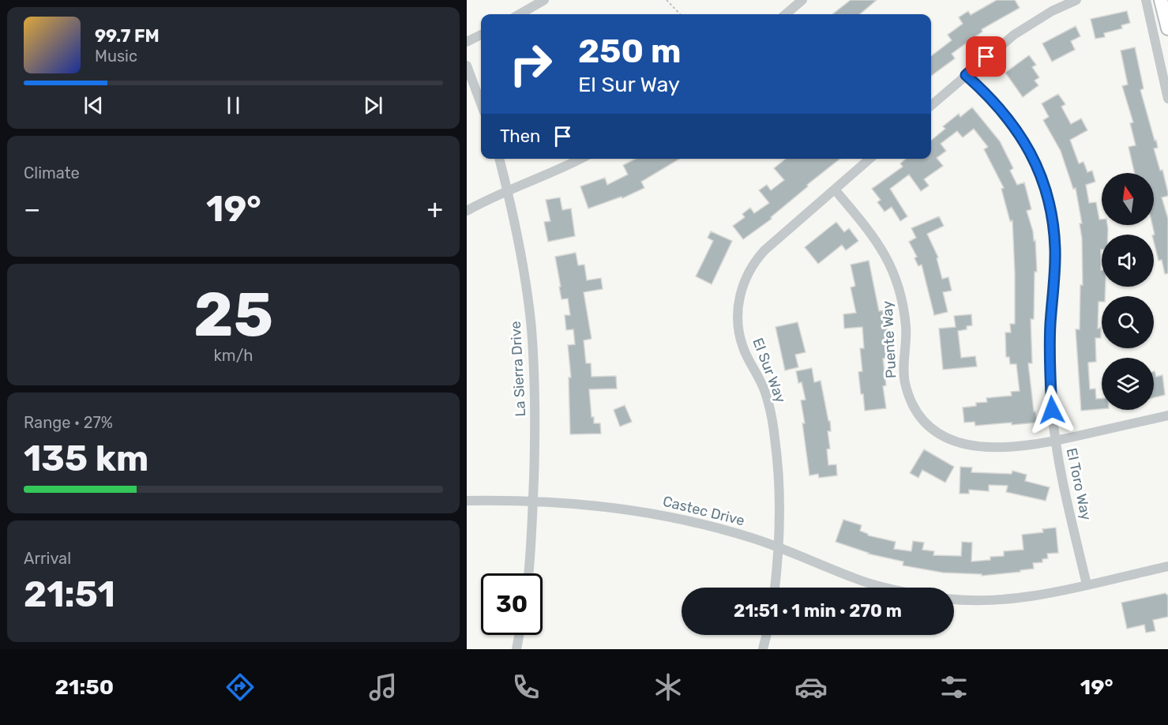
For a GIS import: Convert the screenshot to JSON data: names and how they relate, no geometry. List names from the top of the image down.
{
  "streets": {
    "street": [
      "Puente Way",
      "La Sierra Drive",
      "El Sur Way",
      "El Toro Way",
      "Castec Drive"
    ]
  },
  "crossings": [
    ["Puente Way", "El Sur Way"],
    ["Puente Way", "El Toro Way"],
    ["La Sierra Drive", "Castec Drive"],
    ["El Sur Way", "Castec Drive"]
  ],
  "north": "top",
  "page": {
    "turn": ["250 m", "El Sur Way"],
    "song": ["99.7 FM", "Music"],
    "then": "Then",
    "tile": [
      "Climate",
      ["25", "km/h"],
      ["Range · 27%", "135 km"],
      ["Arrival", "21:51"]
    ],
    "heat": ["−", "19°", "+"],
    "limit": "30",
    "trip": "21:51 · 1 min · 270 m",
    "tabs": ["21:50", "19°"]
  }
}
